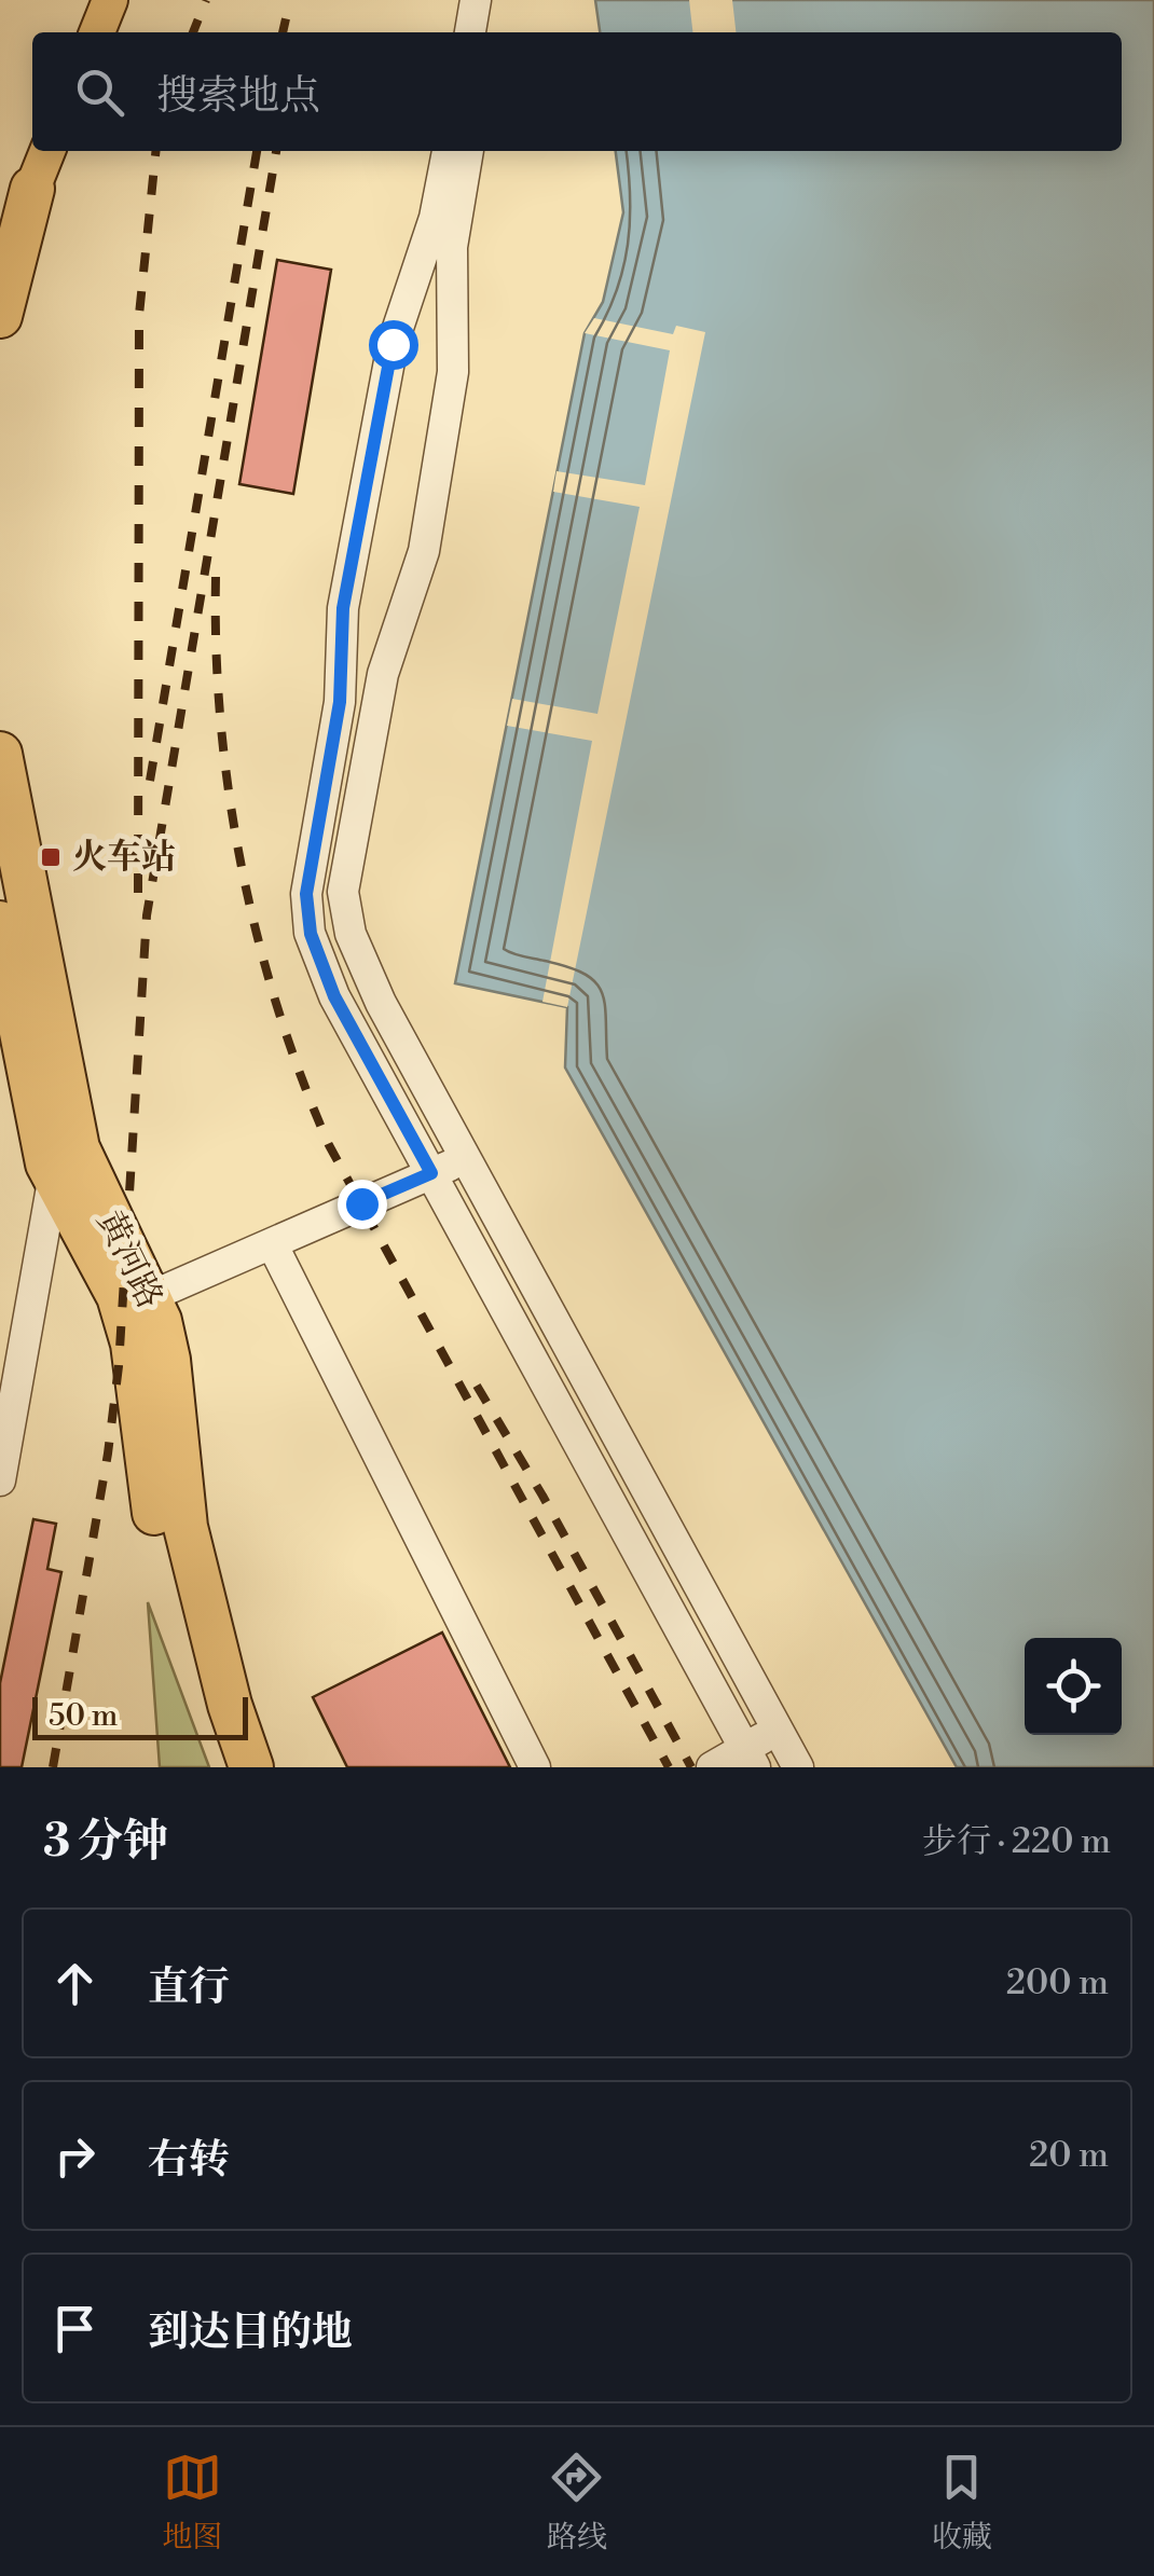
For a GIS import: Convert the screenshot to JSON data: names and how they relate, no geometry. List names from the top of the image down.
{
  "streets": {
    "highway": ["黄河路"]
  },
  "places": {
    "transit": ["火车站"]
  },
  "scale_bar": "50 m",
  "page": {
    "search": "搜索地点",
    "scale": "50 m",
    "heading": ["3 分钟", "步行 · 220 m"],
    "list": [
      ["直行", "200 m"],
      ["右转", "20 m"],
      "到达目的地"
    ],
    "nav": ["地图", "路线", "收藏"]
  }
}
